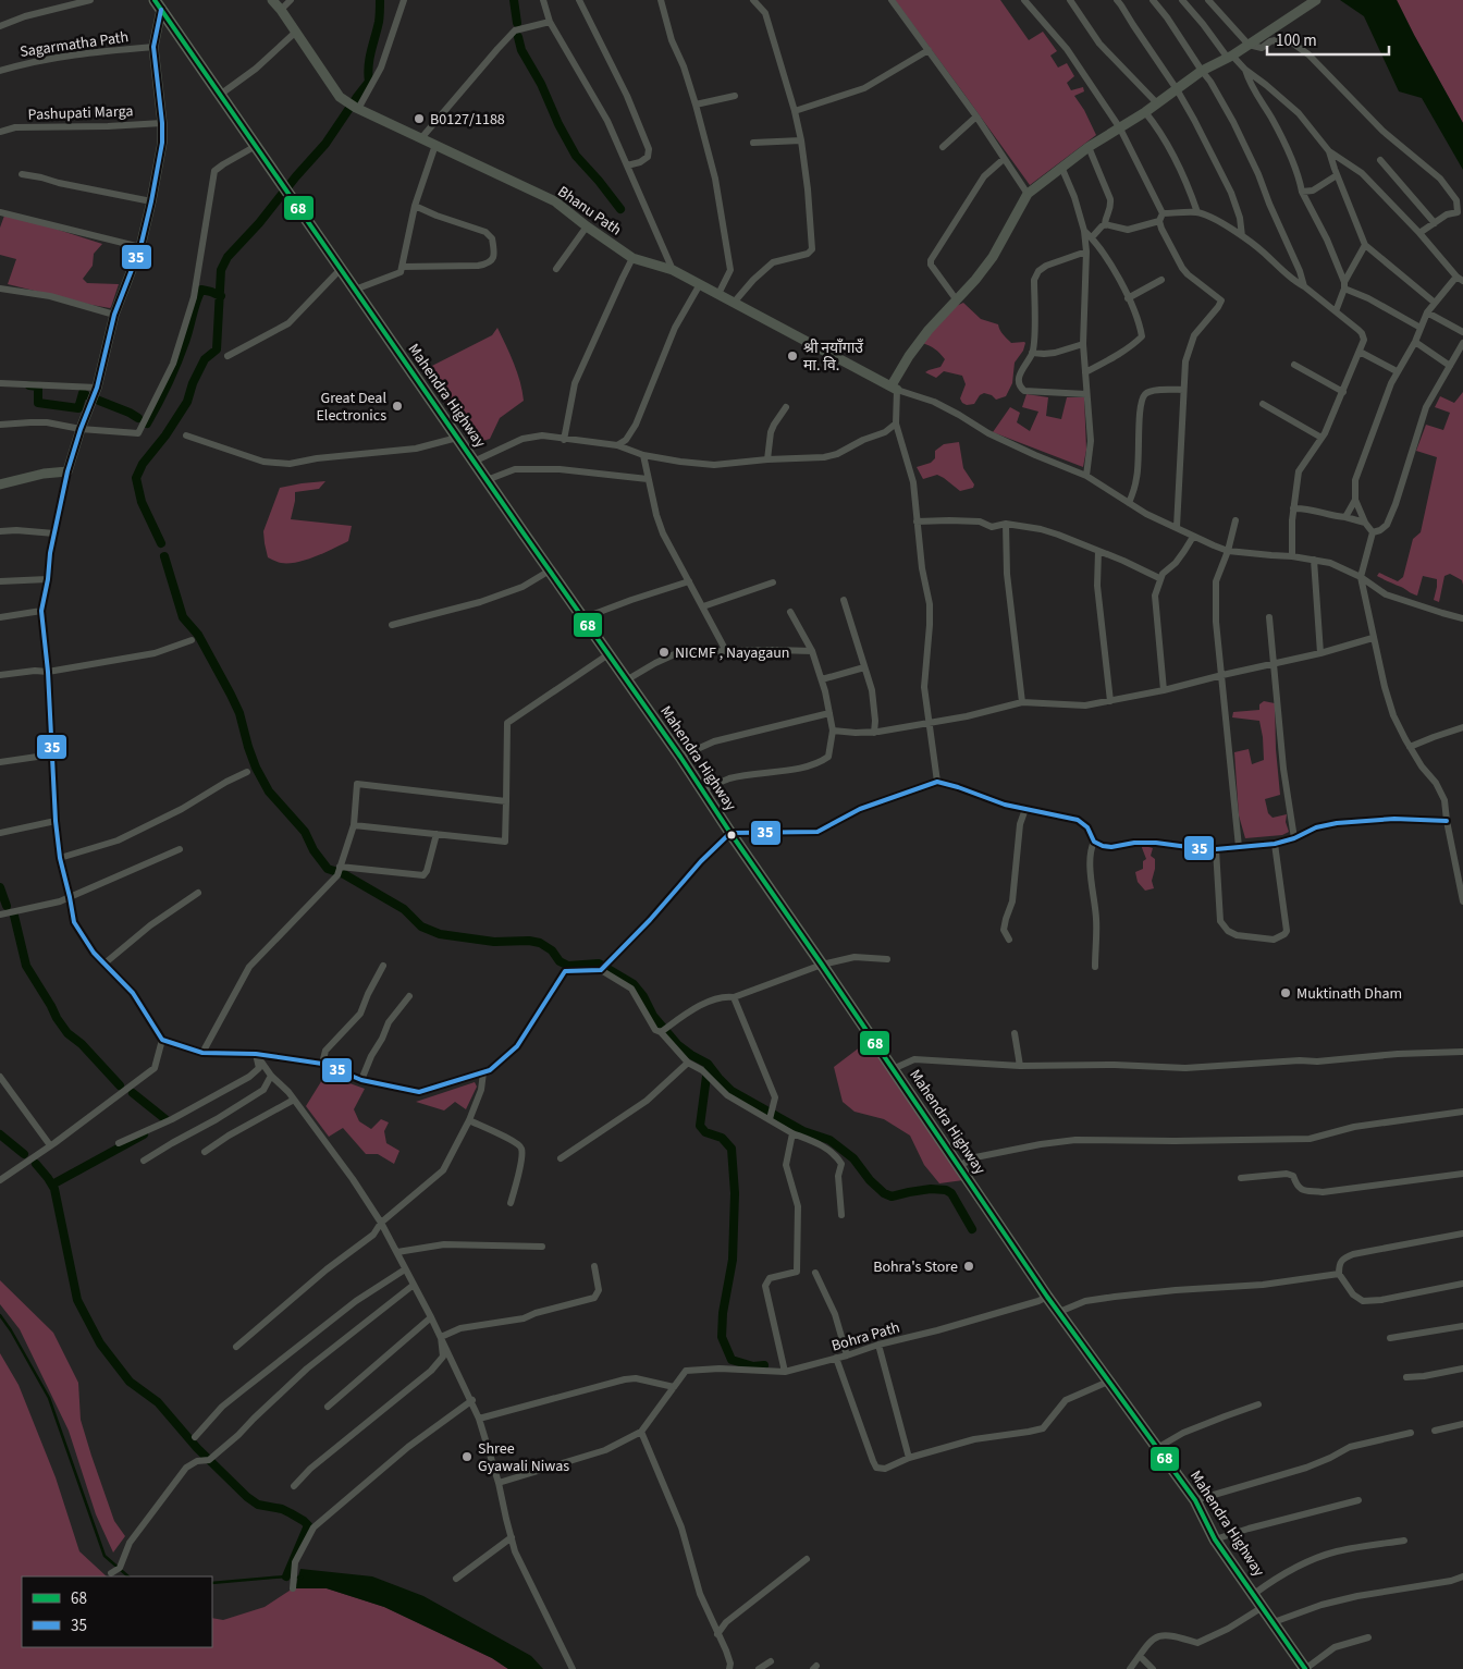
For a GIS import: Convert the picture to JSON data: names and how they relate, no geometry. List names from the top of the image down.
{
  "streets": {
    "highway": ["Mahendra Highway"],
    "street": [
      "Sagarmatha Path",
      "Pashupati Marga",
      "Bhanu Path",
      "Bohra Path"
    ]
  },
  "crossings": [
    ["Mahendra Highway", "Bohra Path"]
  ],
  "places": [
    "B0127/1188",
    "श्री नयाँगाउँ मा. वि.",
    "Great Deal Electronics",
    "NICMF , Nayagaun",
    "Muktinath Dham",
    "Bohra's Store",
    "Shree Gyawali Niwas"
  ],
  "lines": ["transit line 68", "transit line 35"],
  "legend": ["68", "35"],
  "scale_bar": "100 m"
}
